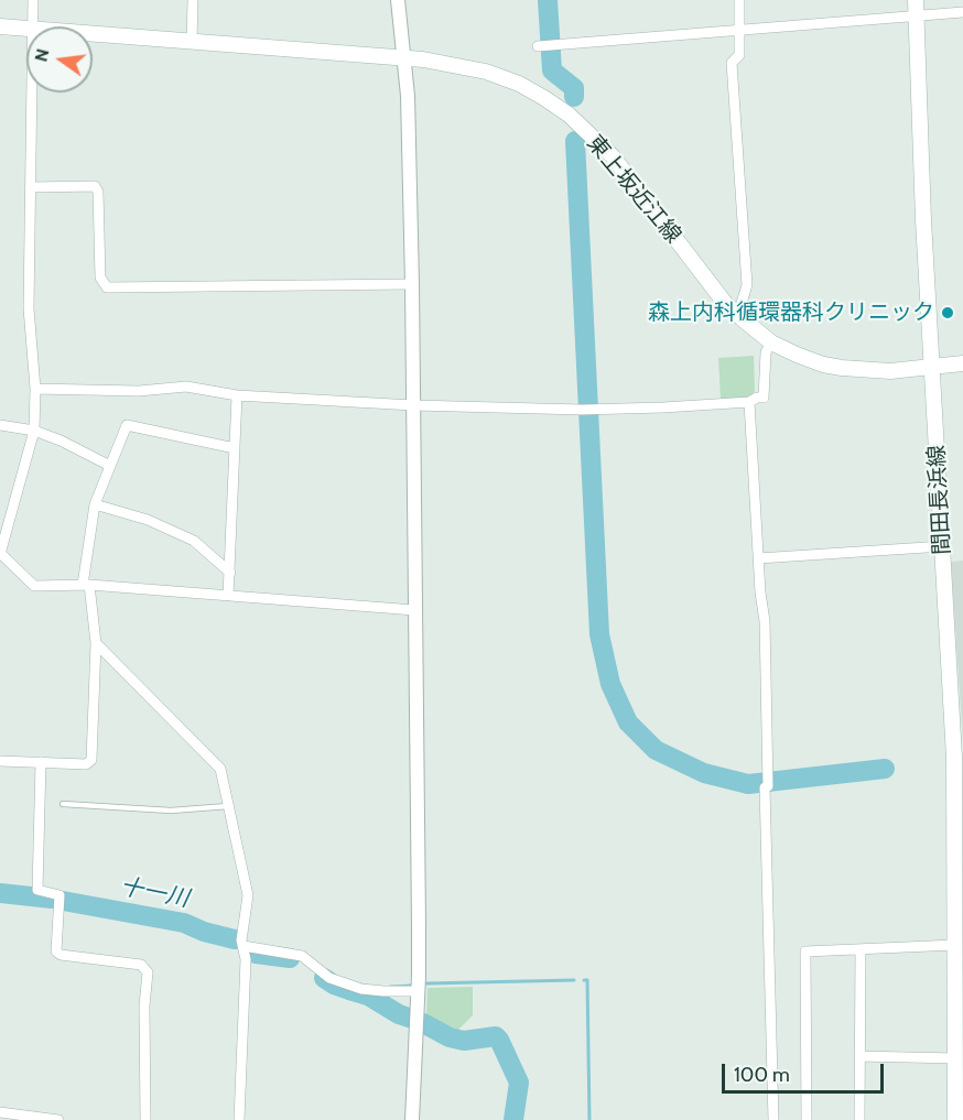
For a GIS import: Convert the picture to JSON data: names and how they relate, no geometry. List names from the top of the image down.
{
  "streets": {
    "main road": ["東上坂近江線", "間田長浜線"]
  },
  "crossings": [
    ["東上坂近江線", "間田長浜線"]
  ],
  "water": ["十一川"],
  "places": ["森上内科循環器科クリニック"],
  "scale_bar": "100 m",
  "north": "left"
}
